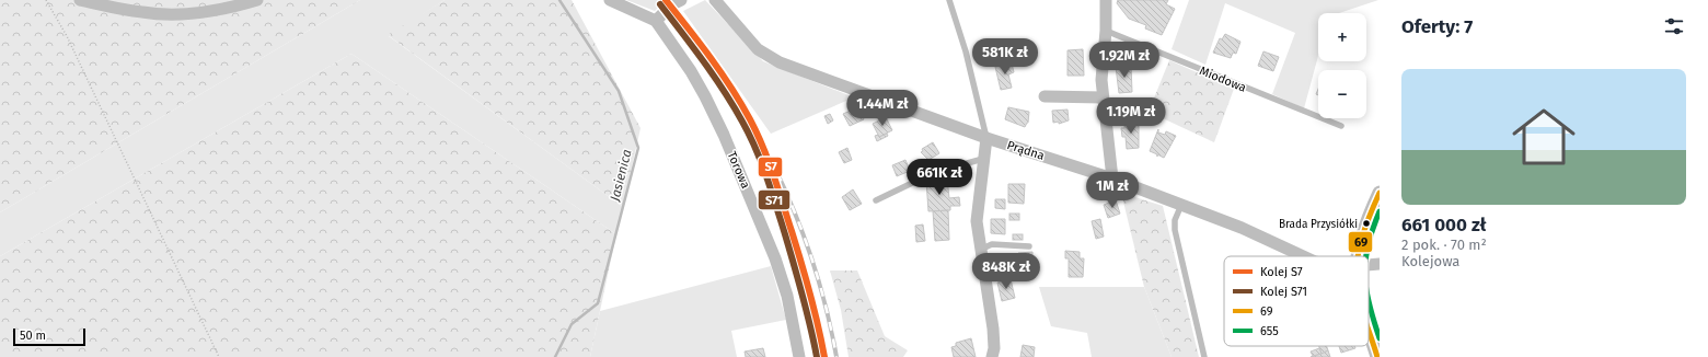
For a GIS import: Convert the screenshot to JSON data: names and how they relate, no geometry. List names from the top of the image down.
{
  "streets": {
    "street": ["Prądna", "Torowa"],
    "lane": ["Miodowa"]
  },
  "water": ["Jasienica"],
  "places": ["Brada Przysiółki"],
  "lines": [
    "rail line S7",
    "rail line S71",
    "transit line 69",
    "transit line 655"
  ],
  "legend": [
    "Kolej S7",
    "Kolej S71",
    "69",
    "655"
  ],
  "scale_bar": "50 m",
  "page": {
    "heading": "Oferty: 7",
    "map_buttons": ["+", "−"],
    "price": [
      "581K zł",
      "1.92M zł",
      "1.44M zł",
      "1.19M zł",
      "661K zł",
      "1M zł",
      "848K zł"
    ],
    "list": [
      {
        "name": "661 000 zł",
        "note": "2 pok. · 70 m² · Kolejowa"
      }
    ],
    "scale": "50 m"
  }
}
